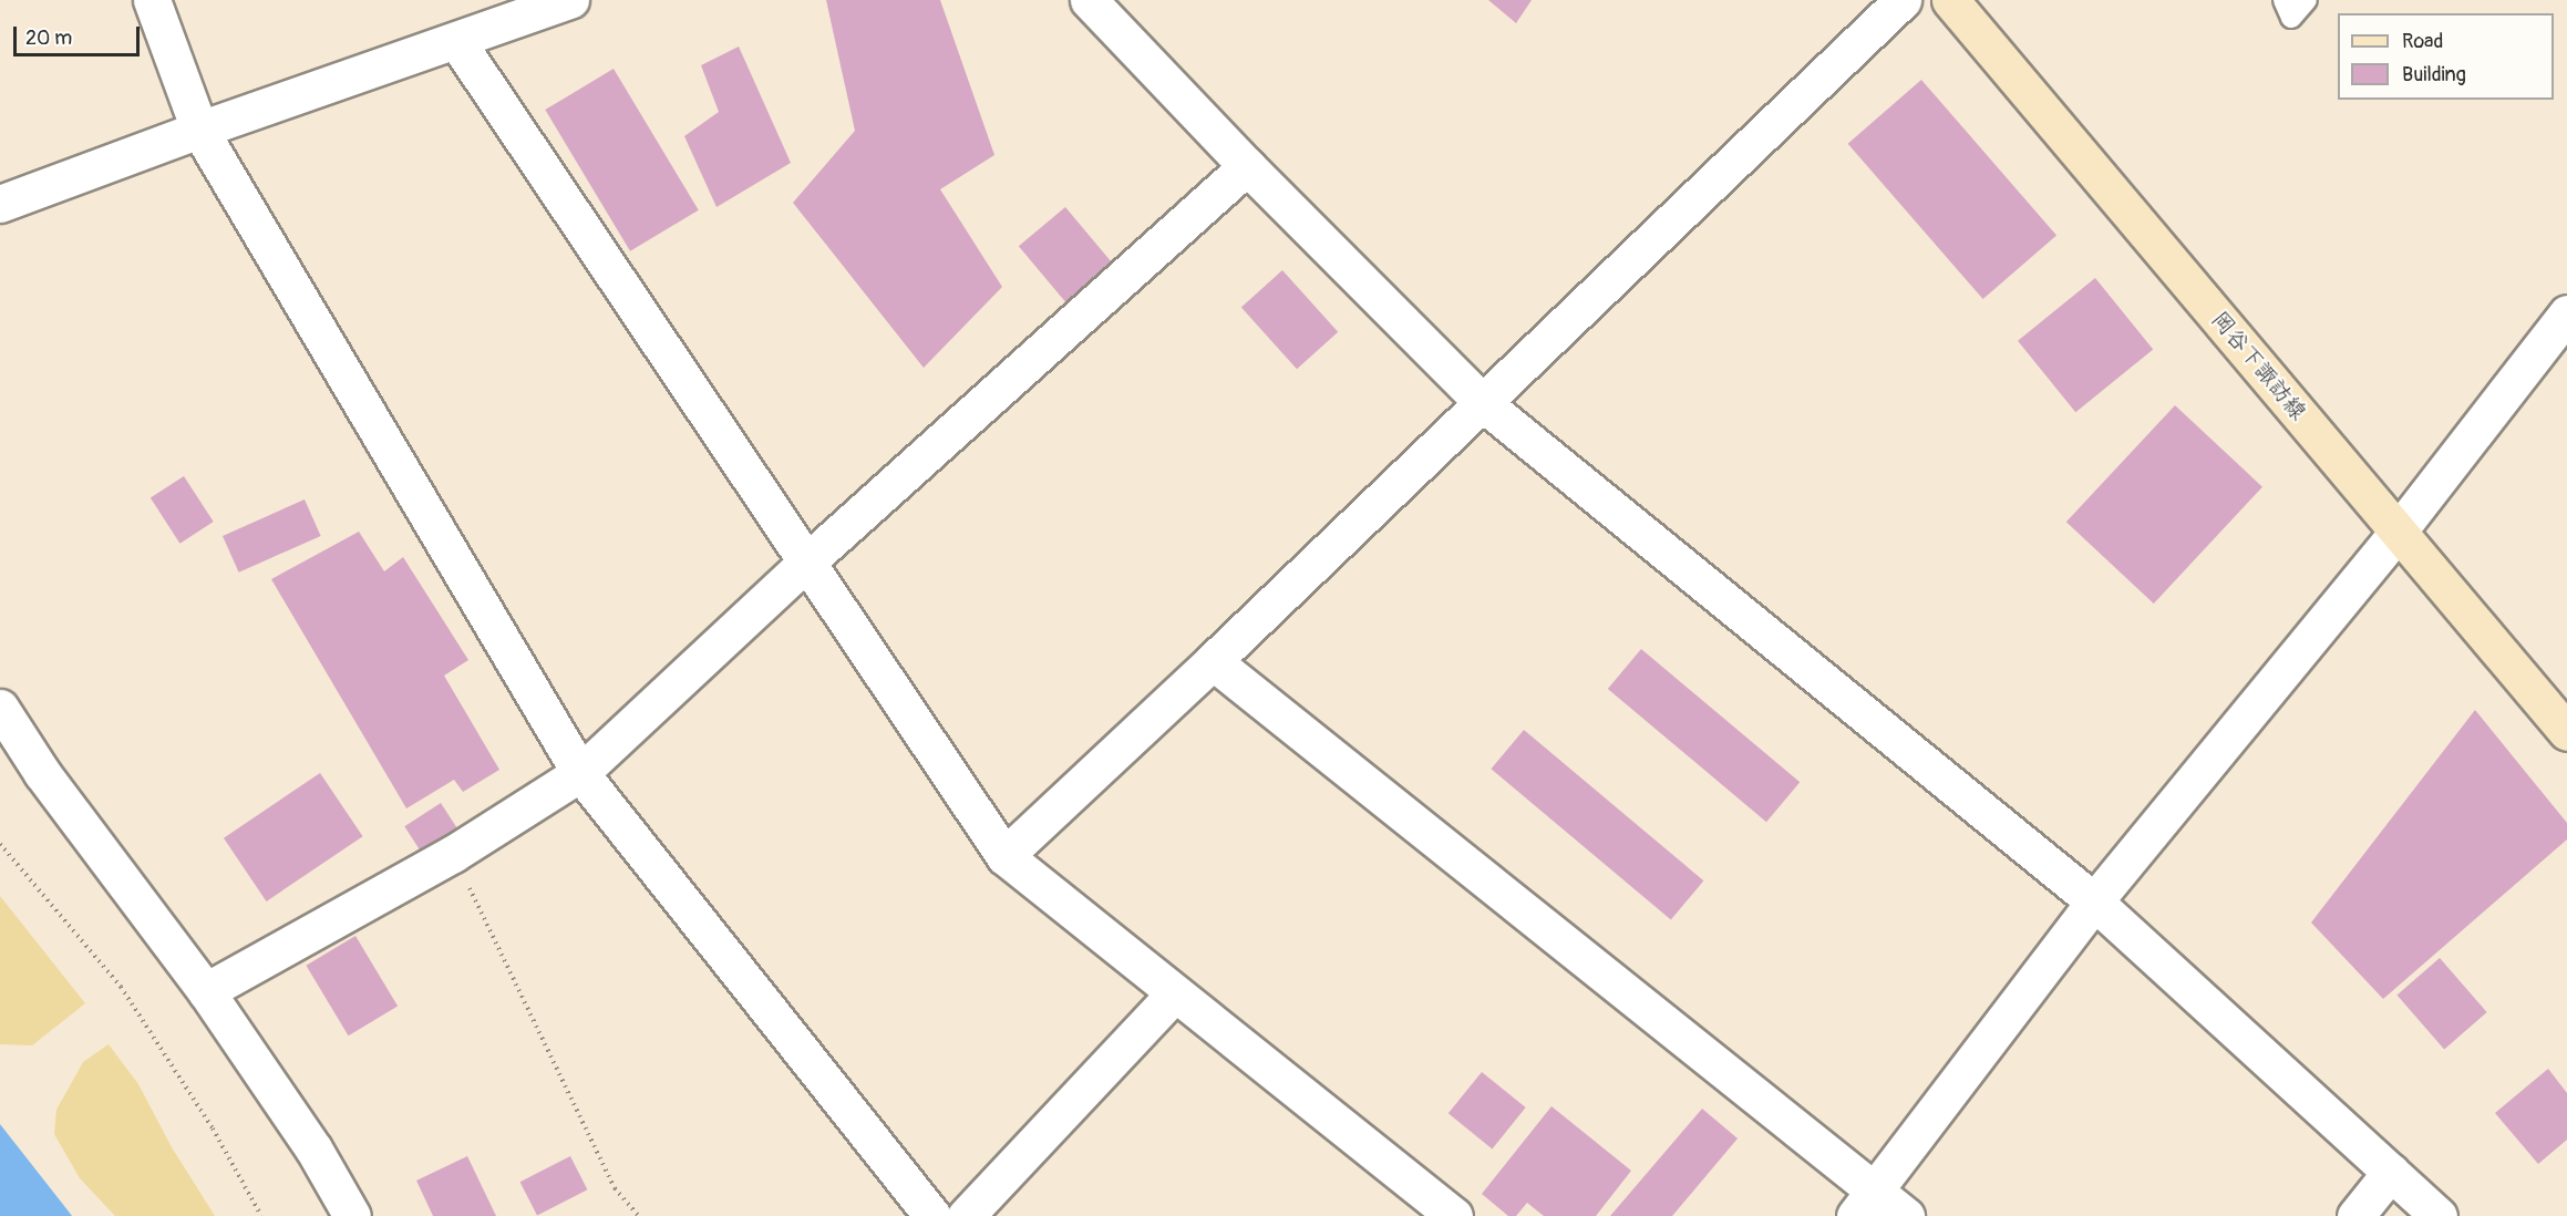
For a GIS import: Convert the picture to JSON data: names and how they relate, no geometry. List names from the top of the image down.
{
  "streets": {
    "main road": ["岡谷下諏訪線"]
  },
  "legend": ["Road", "Building"],
  "scale_bar": "20 m"
}
